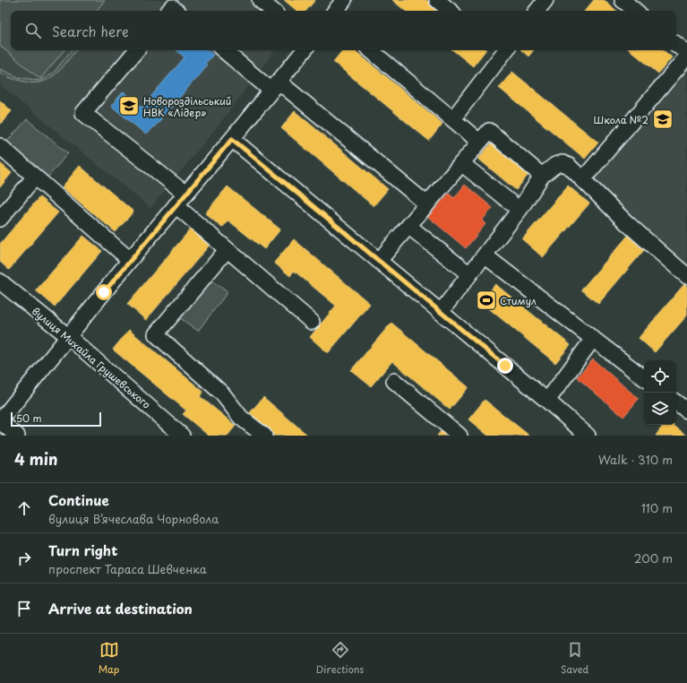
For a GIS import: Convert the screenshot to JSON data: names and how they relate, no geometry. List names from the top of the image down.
{
  "streets": {
    "street": ["вулиця Михайла Грушевського"]
  },
  "places": {
    "school or university": ["Новороздільський НВК «Лідер»", "Школа №2"],
    "sports": ["Стимул"]
  },
  "scale_bar": "50 m",
  "page": {
    "search": "Search here",
    "scale": "50 m",
    "heading": ["4 min", "Walk · 310 m"],
    "list": [
      ["Continue", "вулиця Вʼячеслава Чорновола", "110 m"],
      ["Turn right", "проспект Тараса Шевченка", "200 m"],
      "Arrive at destination"
    ],
    "nav": ["Map", "Directions", "Saved"]
  }
}
